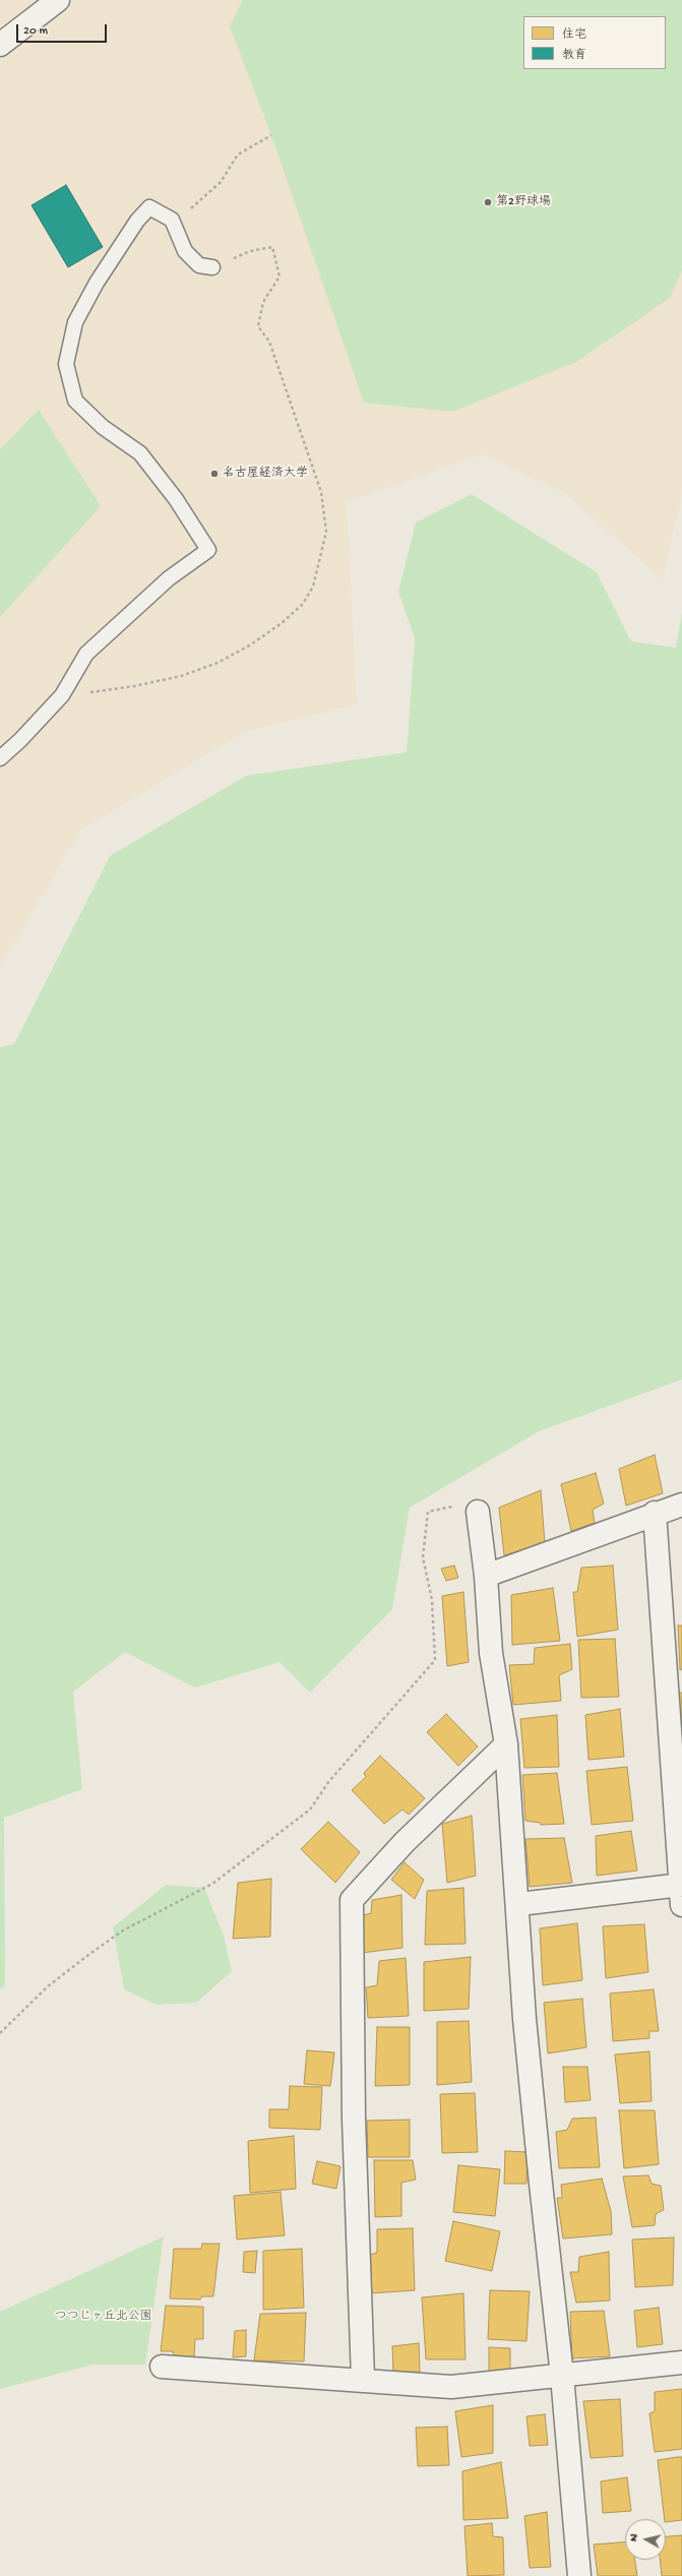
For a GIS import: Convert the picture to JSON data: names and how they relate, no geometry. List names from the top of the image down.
{
  "parks": ["つつじヶ丘北公園"],
  "places": ["第2野球場", "名古屋経済大学"],
  "legend": ["住宅", "教育"],
  "scale_bar": "20 m",
  "north": "left"
}
